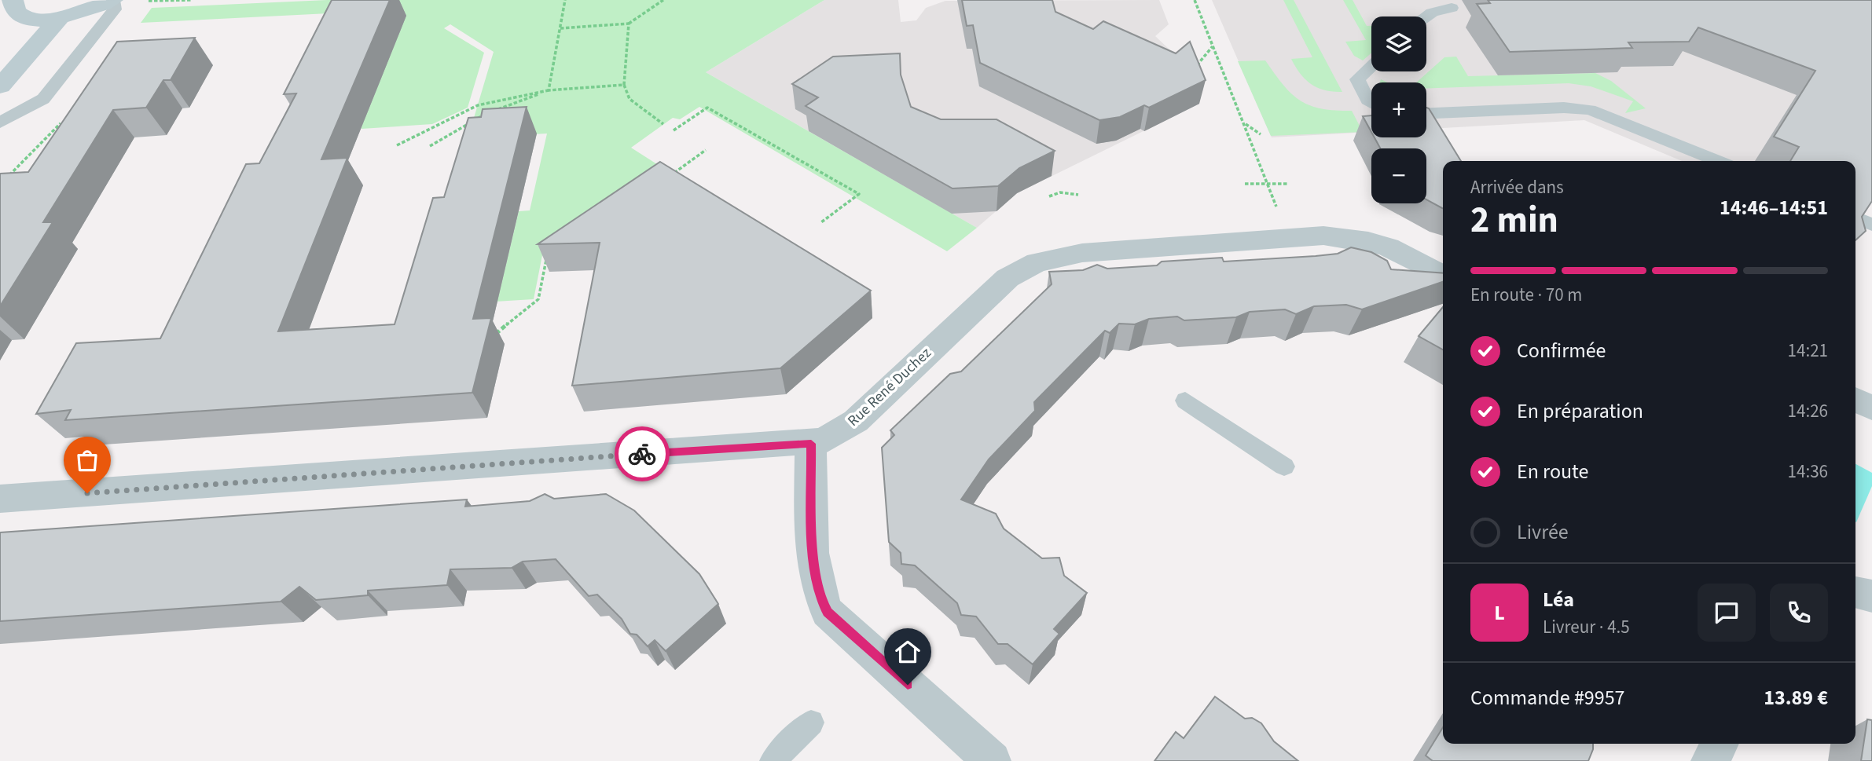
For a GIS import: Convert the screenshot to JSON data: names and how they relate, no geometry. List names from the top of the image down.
{
  "streets": {
    "street": ["Rue René Duchez"]
  },
  "page": {
    "map_buttons": ["+", "−"],
    "heading": ["2 min", "Arrivée dans", "14:46–14:51"],
    "panel": [
      "Léa",
      "Livreur · 4.5",
      "Commande #9957",
      "13.89 €"
    ],
    "bar": "En route · 70 m",
    "list": [
      ["Confirmée", "14:21"],
      ["En préparation", "14:26"],
      ["En route", "14:36"],
      "Livrée"
    ],
    "round": "L"
  }
}
